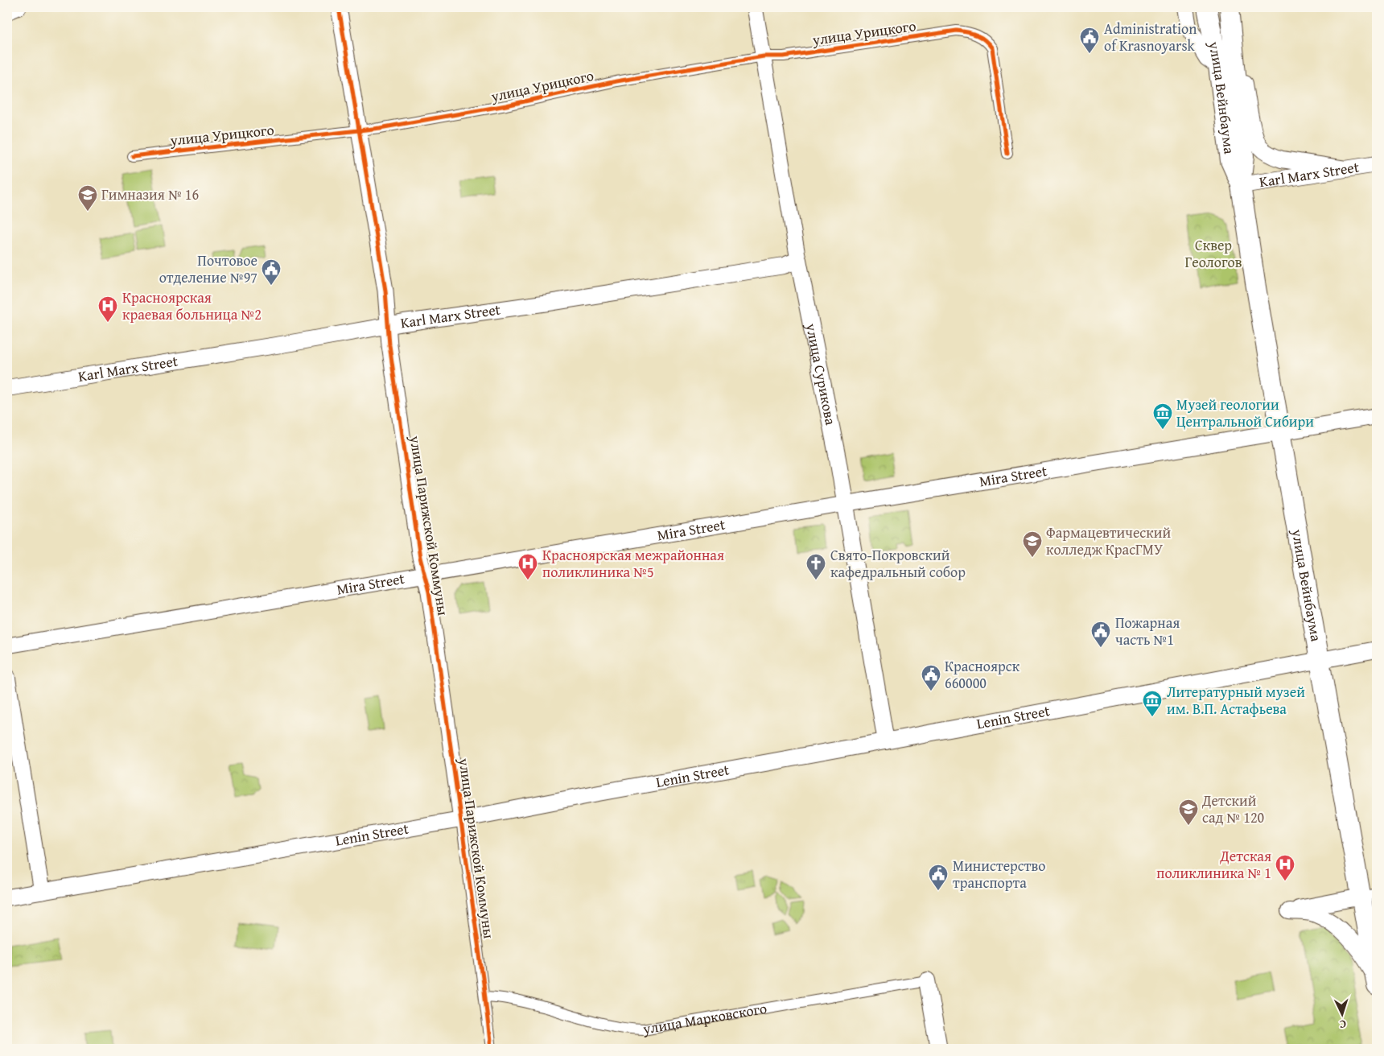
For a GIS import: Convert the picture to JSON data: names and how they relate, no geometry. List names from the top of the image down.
{
  "streets": {
    "highway": ["улица Вейнбаума"],
    "main road": [
      "Karl Marx Street",
      "улица Сурикова",
      "Mira Street",
      "улица Парижской Коммуны",
      "Lenin Street"
    ],
    "street": ["улица Урицкого", "улица Марковского"]
  },
  "crossings": [
    ["улица Урицкого", "улица Сурикова"],
    ["улица Урицкого", "улица Парижской Коммуны"],
    ["улица Вейнбаума", "Karl Marx Street"],
    ["улица Вейнбаума", "Mira Street"],
    ["улица Вейнбаума", "Lenin Street"],
    ["Karl Marx Street", "улица Сурикова"],
    ["Karl Marx Street", "улица Парижской Коммуны"],
    ["улица Сурикова", "Mira Street"],
    ["улица Сурикова", "Lenin Street"],
    ["Mira Street", "улица Парижской Коммуны"],
    ["улица Парижской Коммуны", "Lenin Street"],
    ["улица Парижской Коммуны", "улица Марковского"]
  ],
  "parks": ["Сквер Геологов"],
  "places": {
    "public building": [
      "Administration of Krasnoyarsk",
      "Почтовое отделение №97",
      "Пожарная часть №1",
      "Красноярск 660000",
      "Министерство транспорта"
    ],
    "school or university": ["Гимназия № 16", "Фармацевтический колледж КрасГМУ", "Детский сад № 120"],
    "hospital": ["Красноярская краевая больница №2", "Красноярская межрайонная поликлиника №5", "Детская поликлиника № 1"],
    "museum": ["Музей геологии Центральной Сибири", "Литературный музей им. В.П. Астафьева"],
    "church": ["Свято-Покровский кафедральный собор"]
  },
  "north": "bottom"
}
